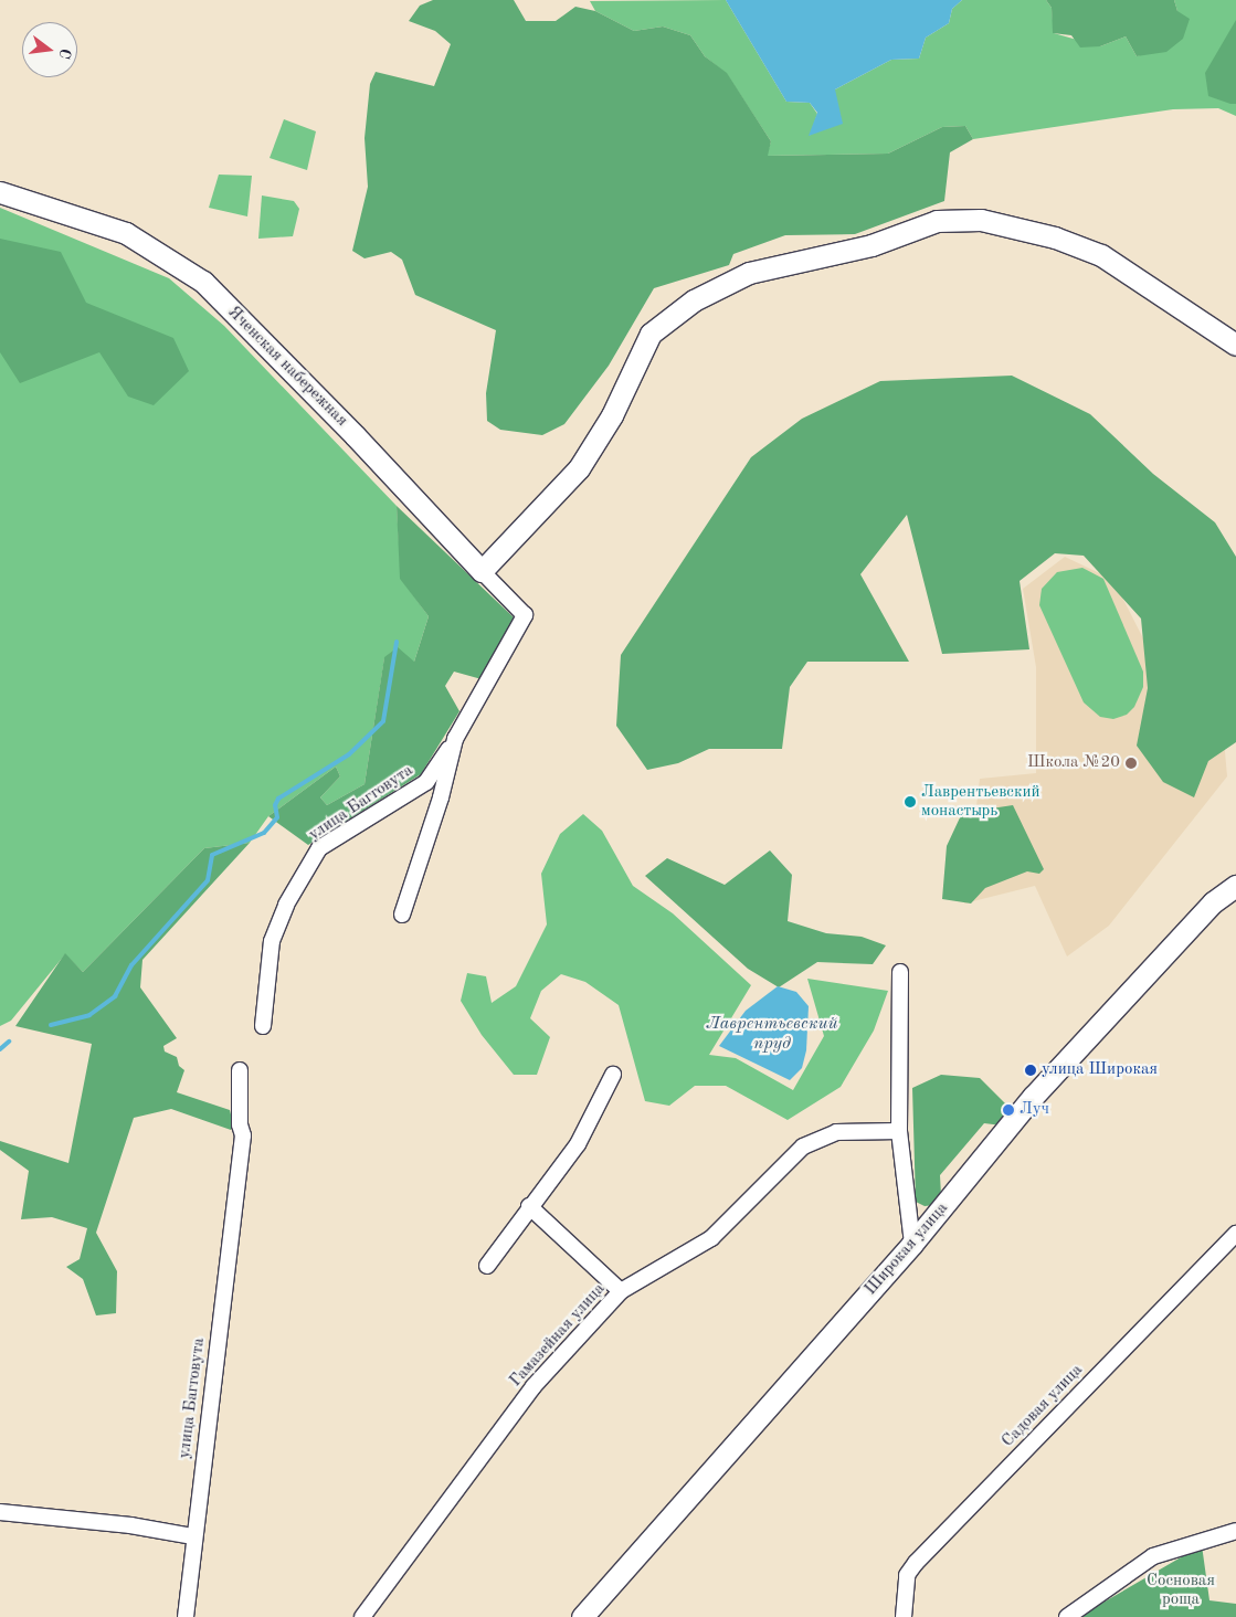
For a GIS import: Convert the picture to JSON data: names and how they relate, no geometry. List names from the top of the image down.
{
  "streets": {
    "street": [
      "Яченская набережная",
      "улица Багговута",
      "Широкая улица",
      "Гамазейная улица",
      "Садовая улица"
    ]
  },
  "crossings": [
    ["Яченская набережная", "улица Багговута"]
  ],
  "water": ["Лаврентьевский пруд"],
  "parks": ["Сосновая роща"],
  "places": [
    "Школа №20",
    "Лаврентьевский монастырь",
    "улица Широкая",
    "Луч"
  ],
  "north": "right"
}
